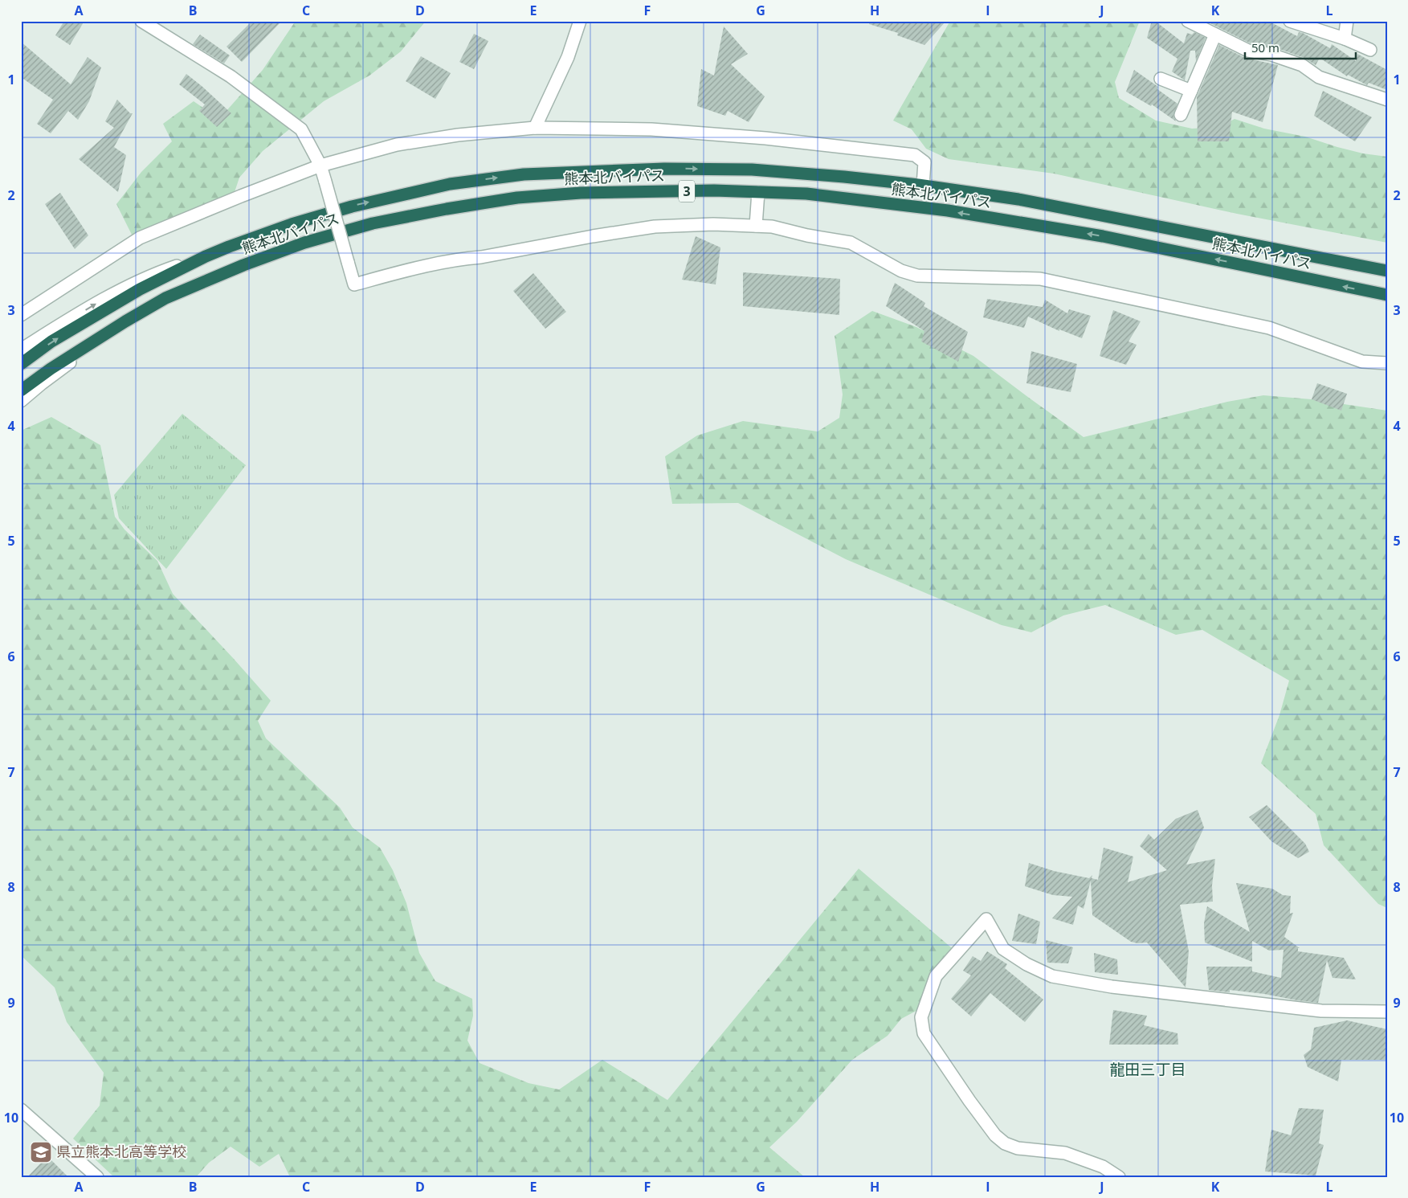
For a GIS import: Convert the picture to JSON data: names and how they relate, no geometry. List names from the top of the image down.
{
  "streets": {
    "highway": ["熊本北バイパス", "3"]
  },
  "districts": ["龍田三丁目"],
  "places": {
    "school or university": ["県立熊本北高等学校"]
  },
  "scale_bar": "50 m",
  "grid": {
    "columns": [
      "A",
      "B",
      "C",
      "D",
      "E",
      "F",
      "G",
      "H",
      "I",
      "J",
      "K",
      "L"
    ],
    "rows": [
      "1",
      "2",
      "3",
      "4",
      "5",
      "6",
      "7",
      "8",
      "9",
      "10"
    ]
  }
}
